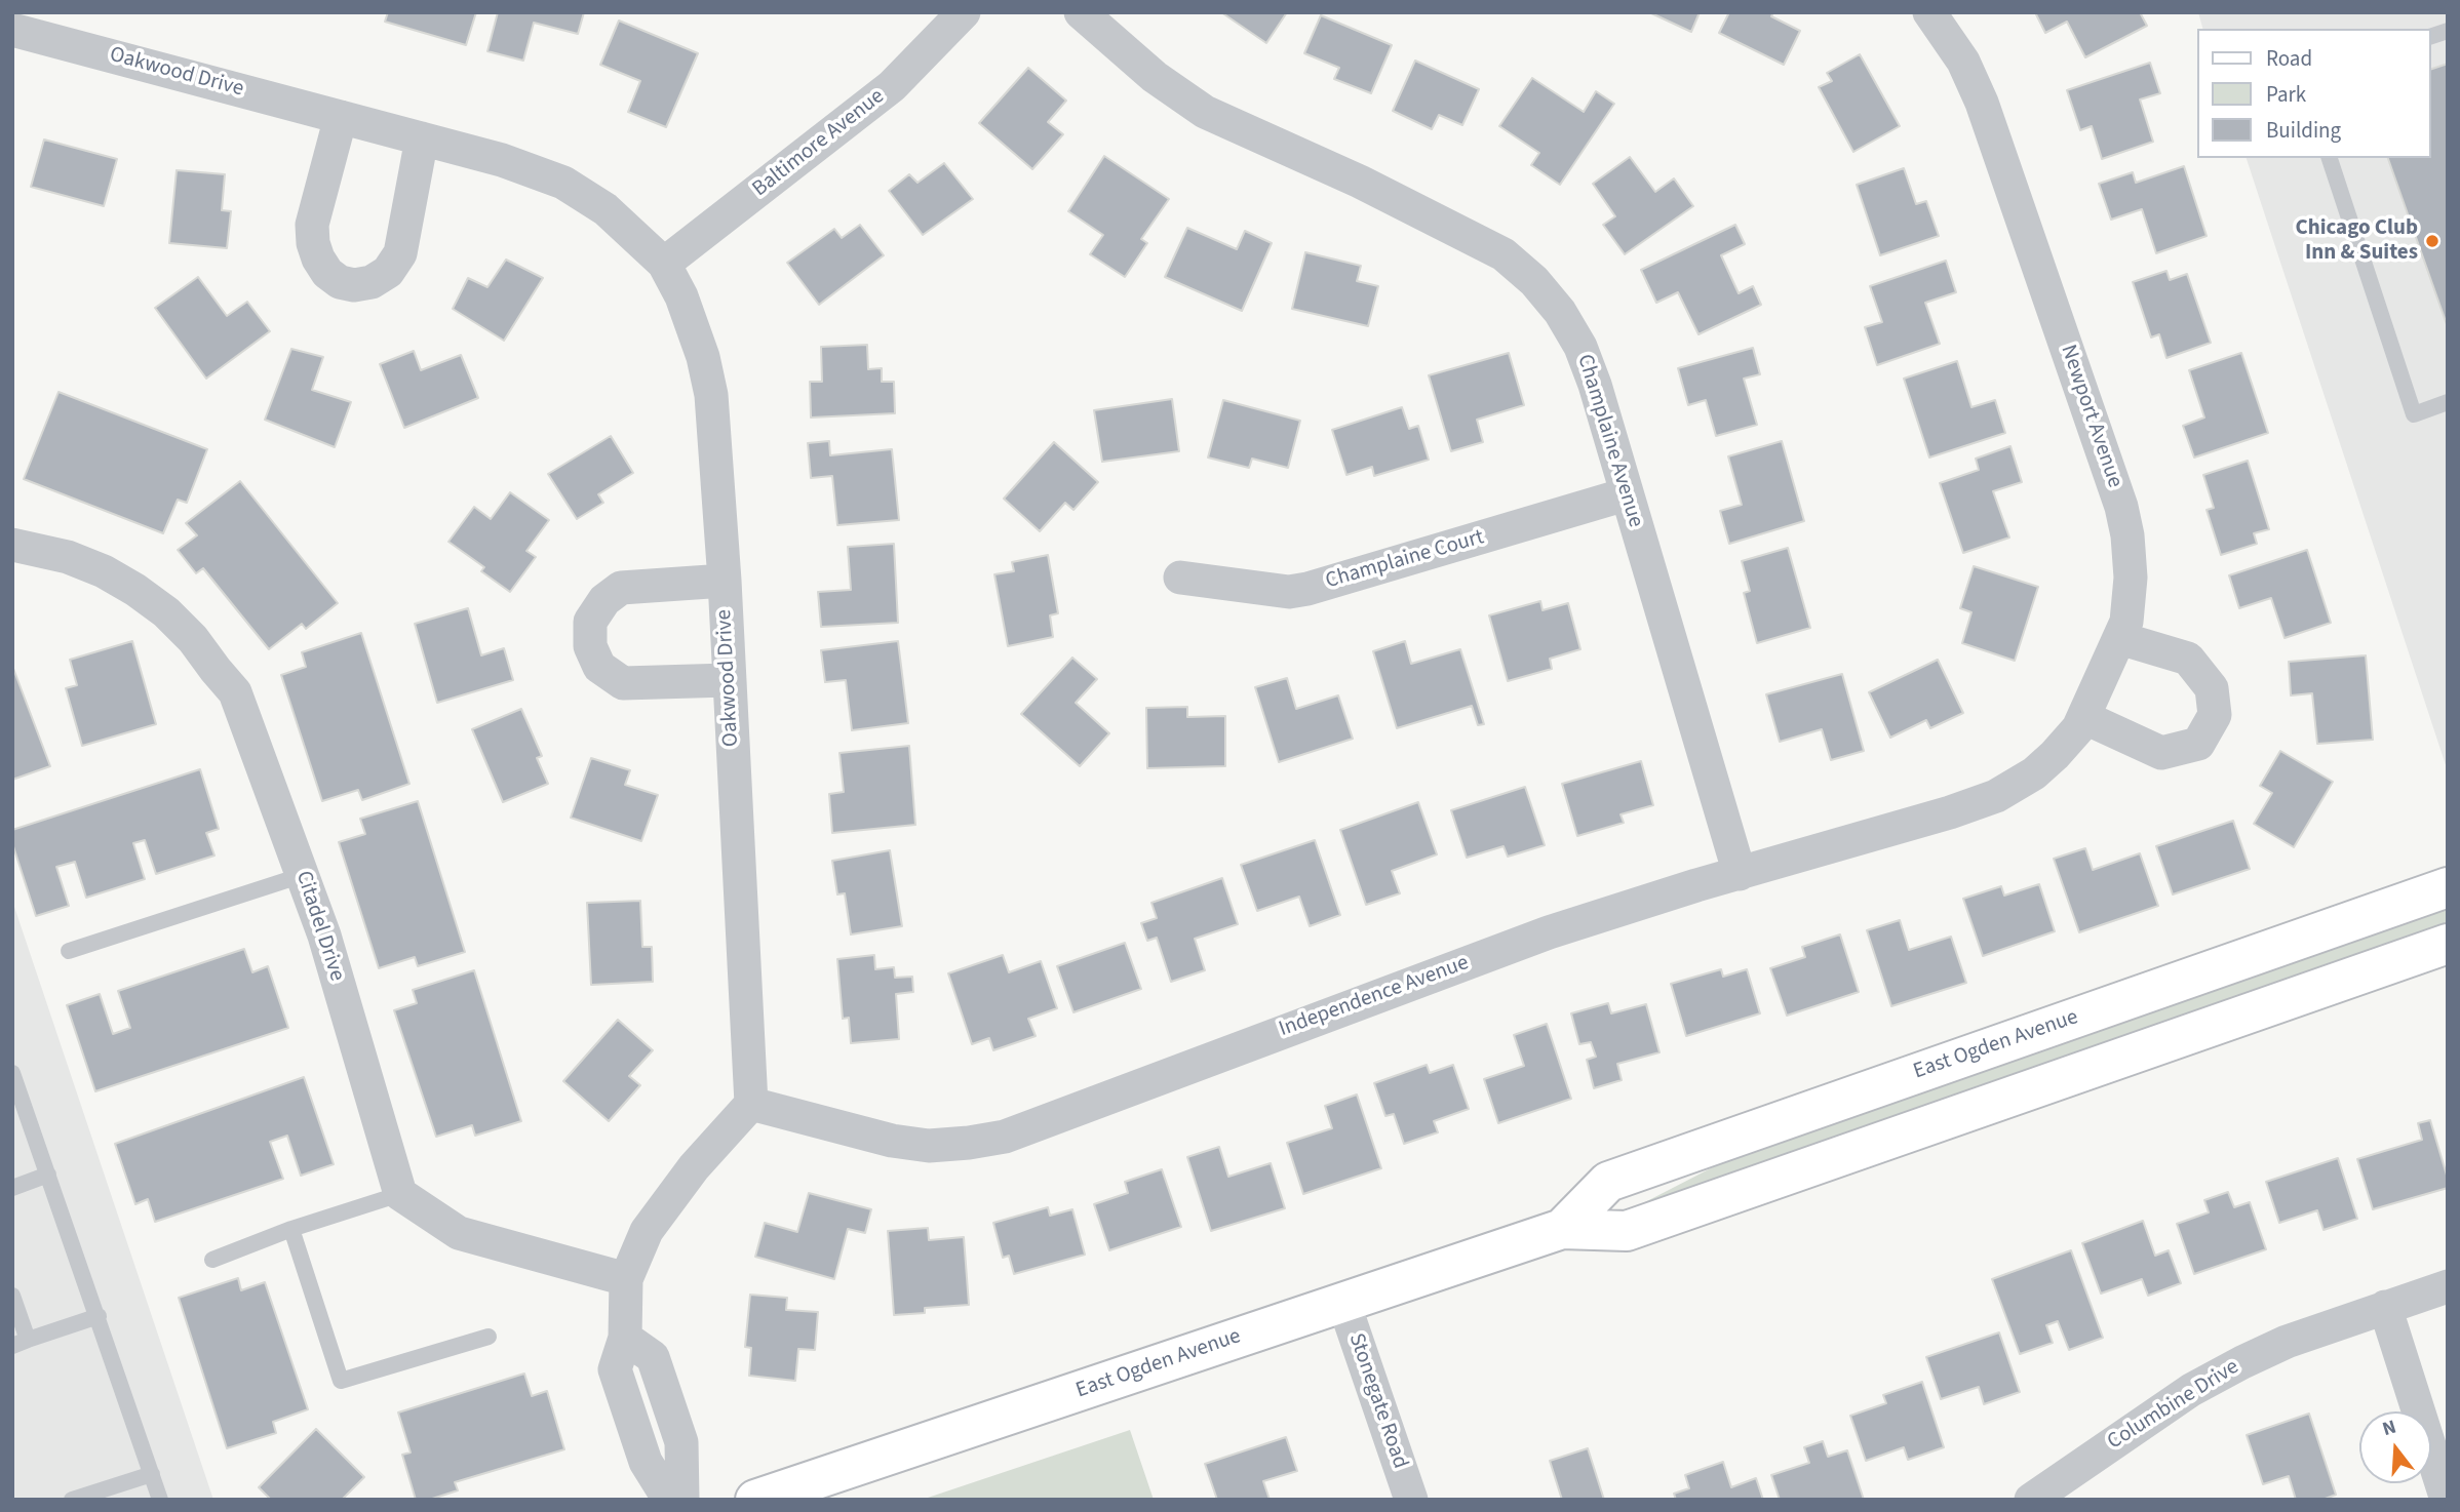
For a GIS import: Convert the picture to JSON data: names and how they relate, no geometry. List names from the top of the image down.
{
  "streets": {
    "main road": ["East Ogden Avenue"],
    "street": [
      "Oakwood Drive",
      "Baltimore Avenue",
      "Newport Avenue",
      "Champlaine Avenue",
      "Champlaine Court",
      "Citadel Drive",
      "Independence Avenue",
      "Stonegate Road",
      "Columbine Drive"
    ]
  },
  "crossings": [
    ["Oakwood Drive", "Baltimore Avenue"],
    ["Oakwood Drive", "Independence Avenue"],
    ["Newport Avenue", "Independence Avenue"],
    ["Champlaine Avenue", "Champlaine Court"],
    ["Champlaine Avenue", "Independence Avenue"],
    ["East Ogden Avenue", "Stonegate Road"]
  ],
  "places": ["Chicago Club Inn & Suites"],
  "legend": ["Road", "Park", "Building"],
  "north": "top"
}
